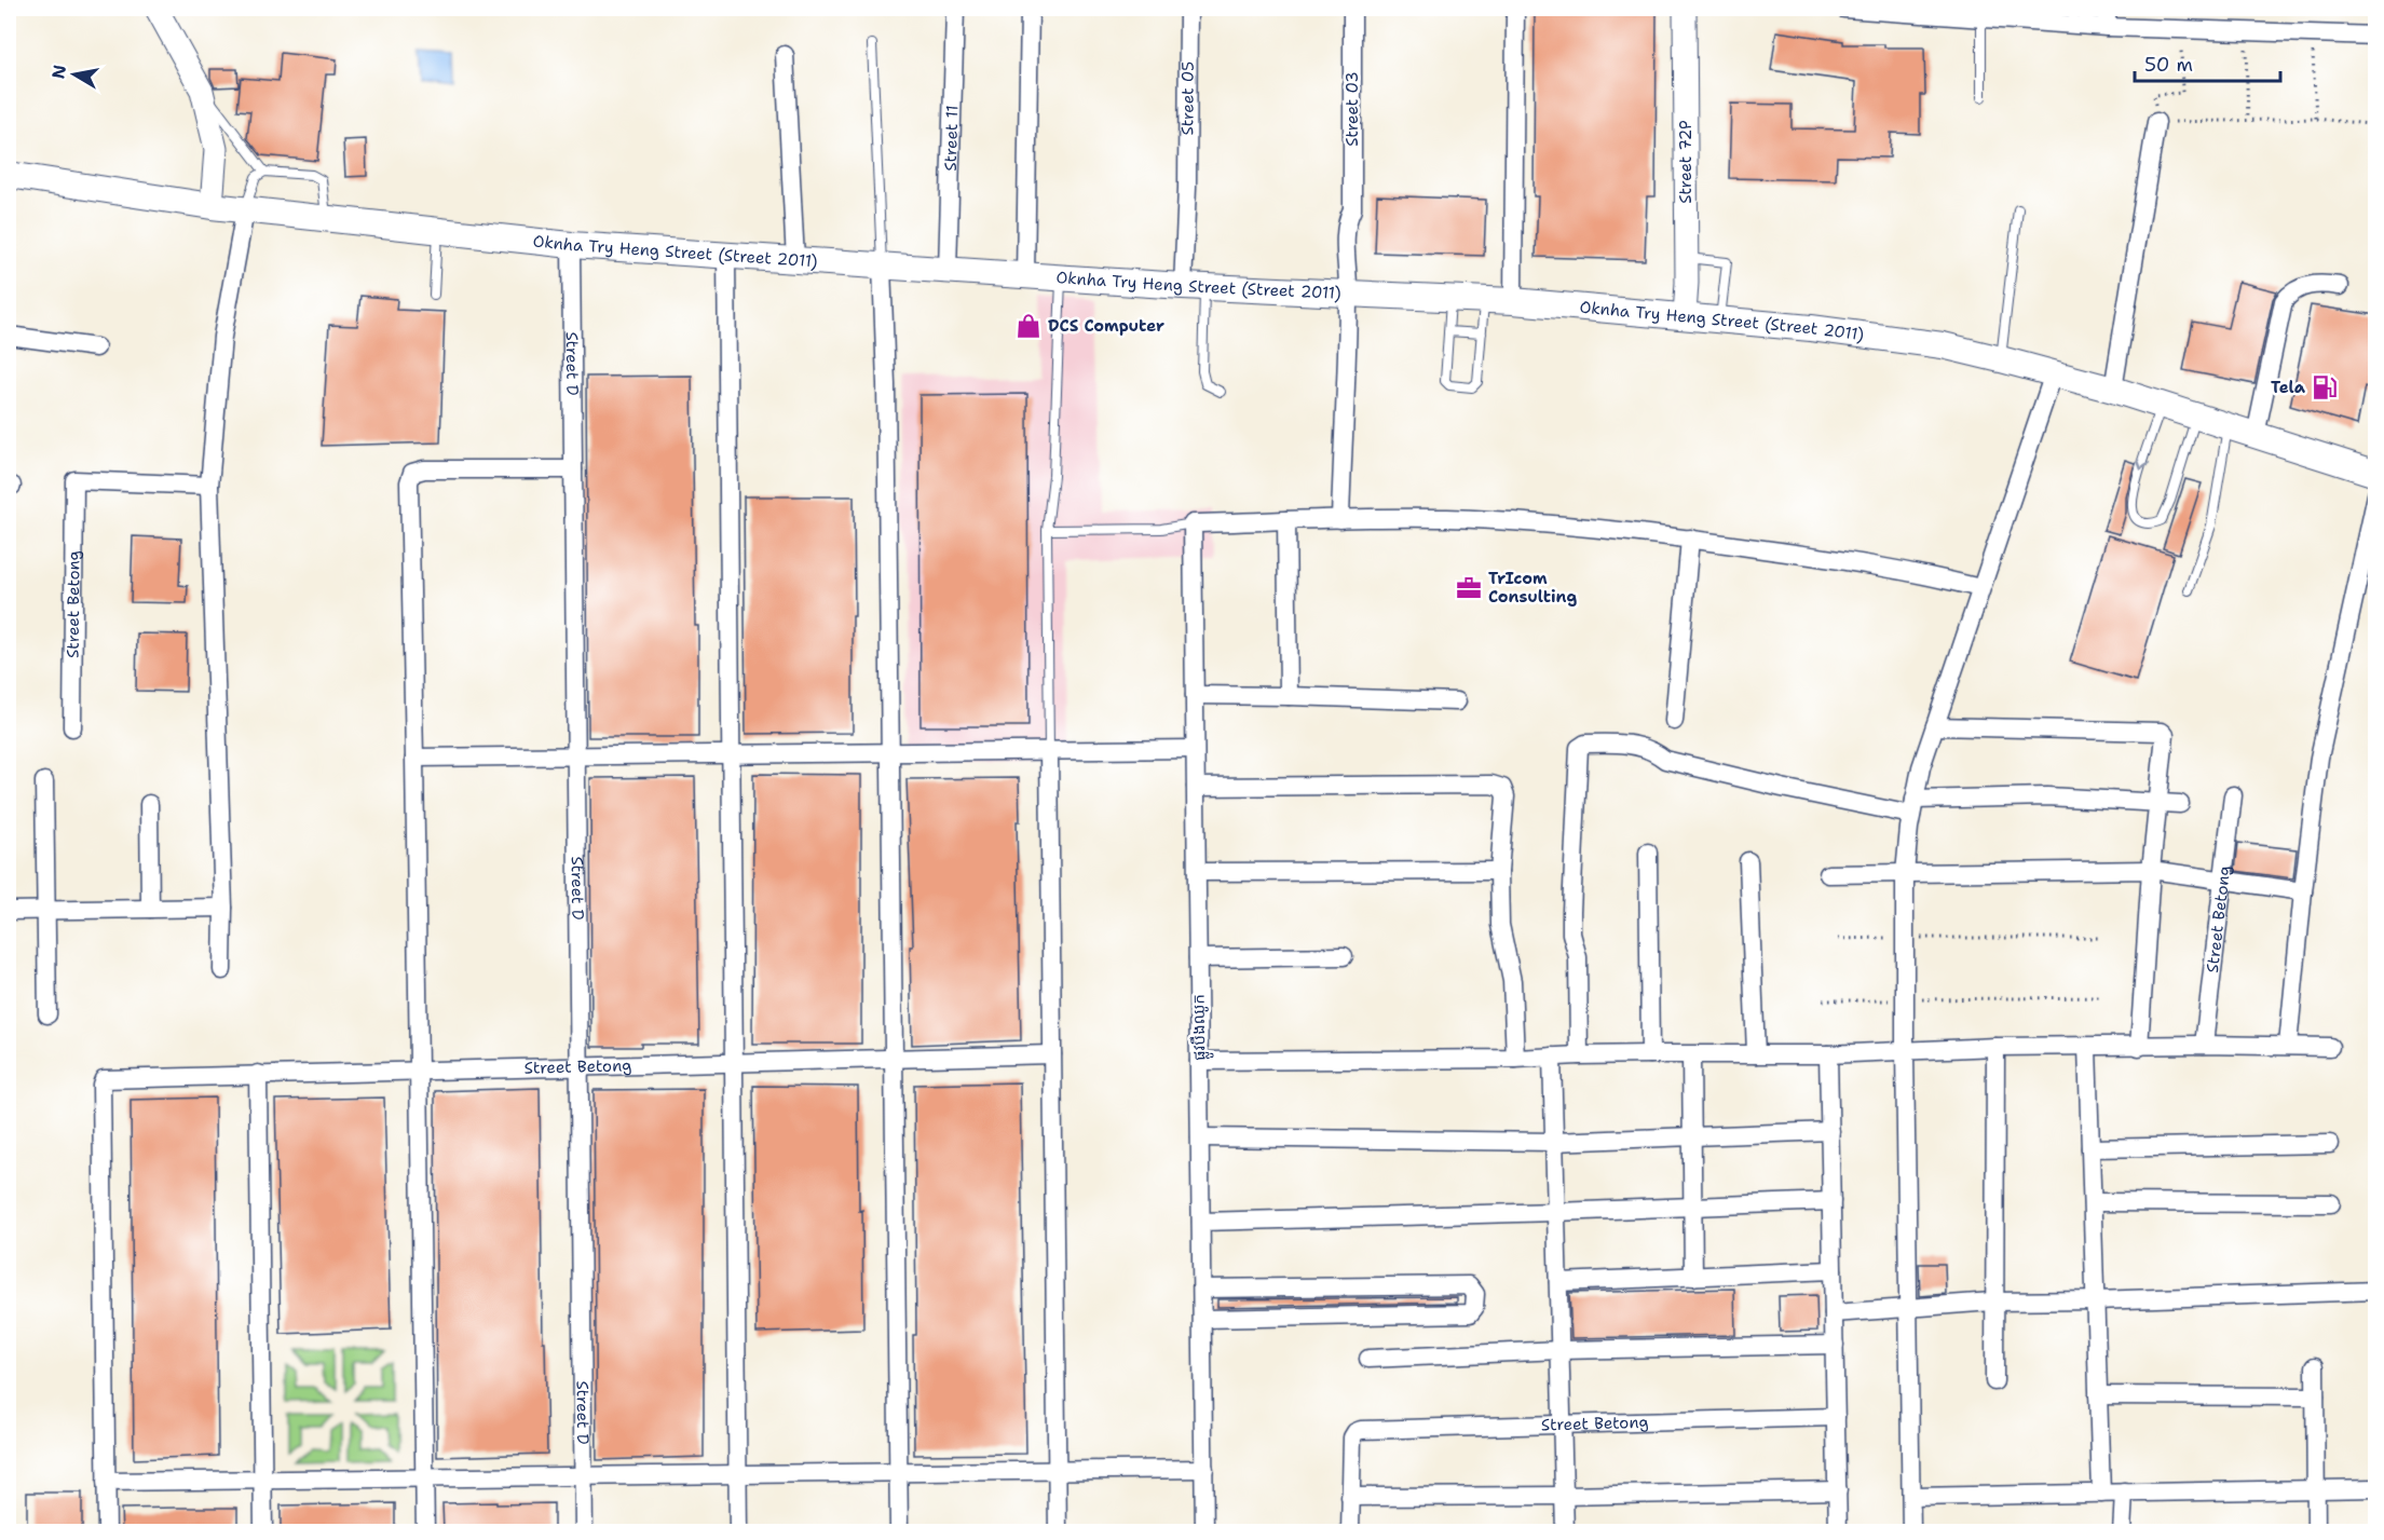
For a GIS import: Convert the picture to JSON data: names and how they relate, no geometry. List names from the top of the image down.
{
  "streets": {
    "main road": ["Oknha Try Heng Street (Street 2011)"],
    "street": [
      "Street 05",
      "Street 03",
      "Street 11",
      "Street 72P",
      "Street D",
      "Street Betong",
      "ផ្លូវបឹងឈូក"
    ]
  },
  "crossings": [
    ["Street 05", "Oknha Try Heng Street (Street 2011)"],
    ["Street 03", "Oknha Try Heng Street (Street 2011)"],
    ["Street 11", "Oknha Try Heng Street (Street 2011)"],
    ["Street 72P", "Oknha Try Heng Street (Street 2011)"],
    ["Oknha Try Heng Street (Street 2011)", "Street D"],
    ["Street D", "Street Betong"]
  ],
  "places": {
    "shop": ["DCS Computer"],
    "fuel station": ["Tela"],
    "office": ["TrIcom Consulting"]
  },
  "scale_bar": "50 m",
  "north": "left"
}
